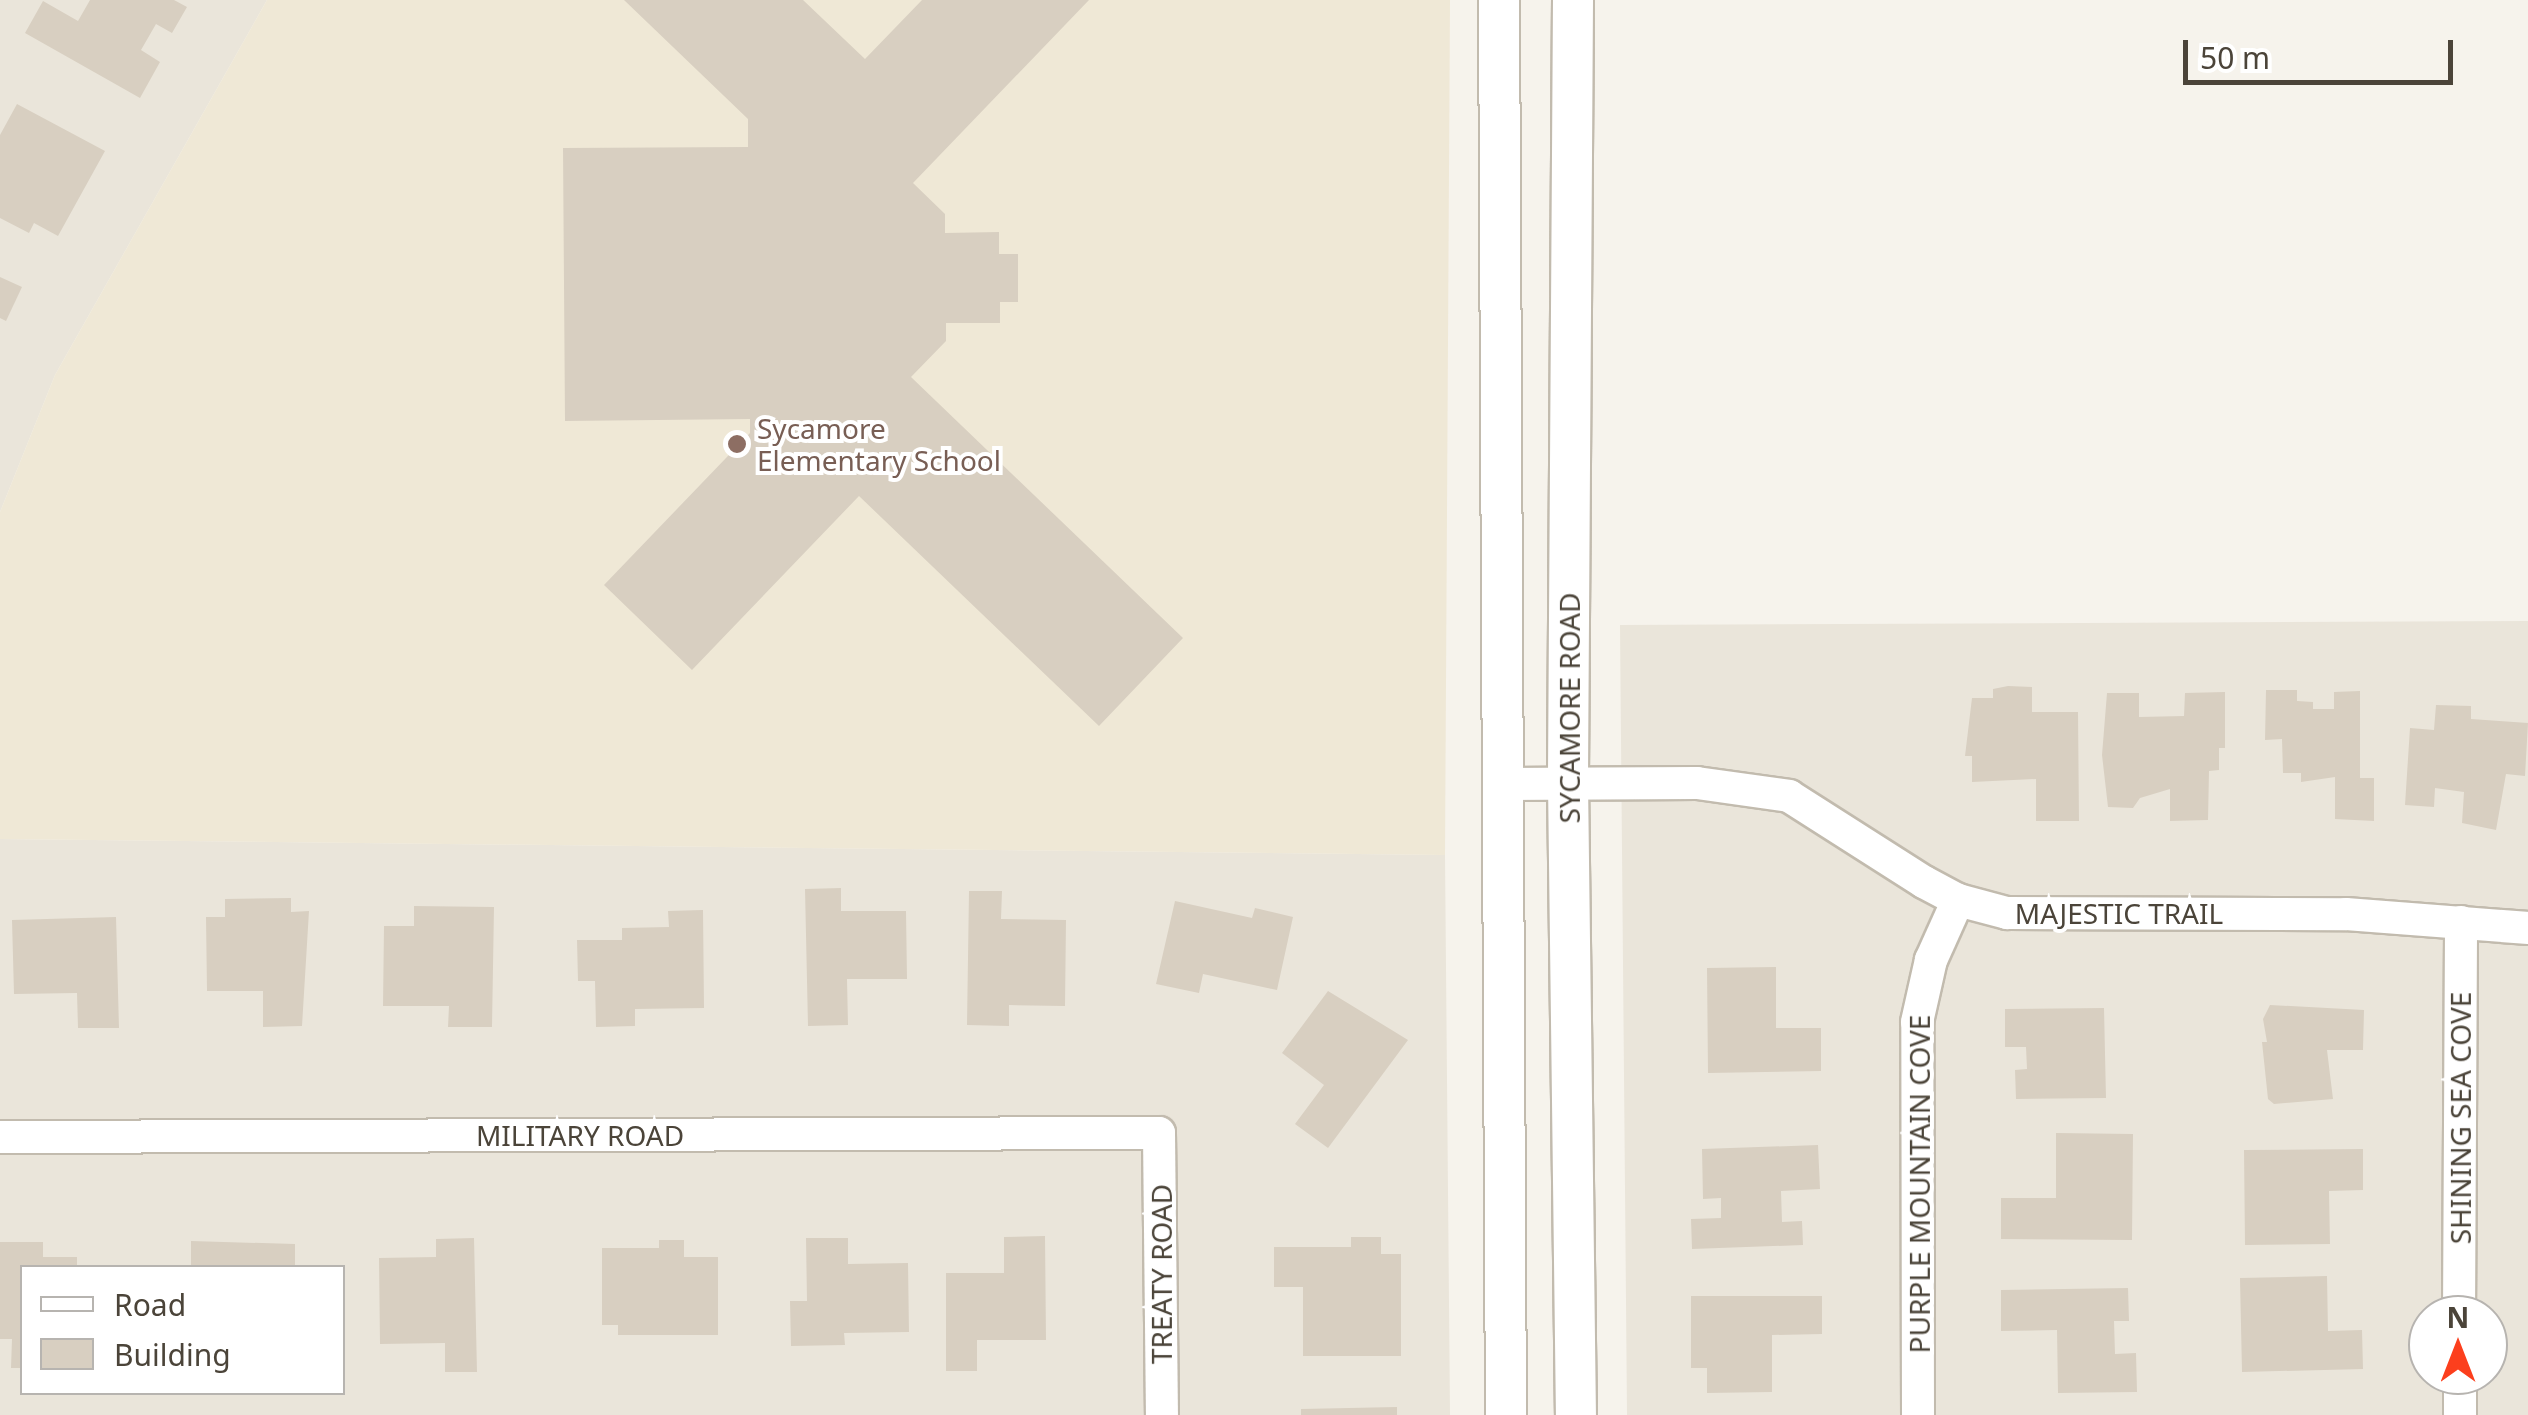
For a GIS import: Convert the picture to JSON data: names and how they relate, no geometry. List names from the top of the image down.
{
  "streets": {
    "street": [
      "SYCAMORE ROAD",
      "MAJESTIC TRAIL",
      "SHINING SEA COVE",
      "MILITARY ROAD",
      "PURPLE MOUNTAIN COVE",
      "TREATY ROAD"
    ]
  },
  "crossings": [
    ["SYCAMORE ROAD", "MAJESTIC TRAIL"],
    ["MAJESTIC TRAIL", "SHINING SEA COVE"],
    ["MAJESTIC TRAIL", "PURPLE MOUNTAIN COVE"],
    ["MILITARY ROAD", "TREATY ROAD"]
  ],
  "places": ["Sycamore Elementary School"],
  "legend": ["Road", "Building"],
  "scale_bar": "50 m",
  "north": "top"
}
